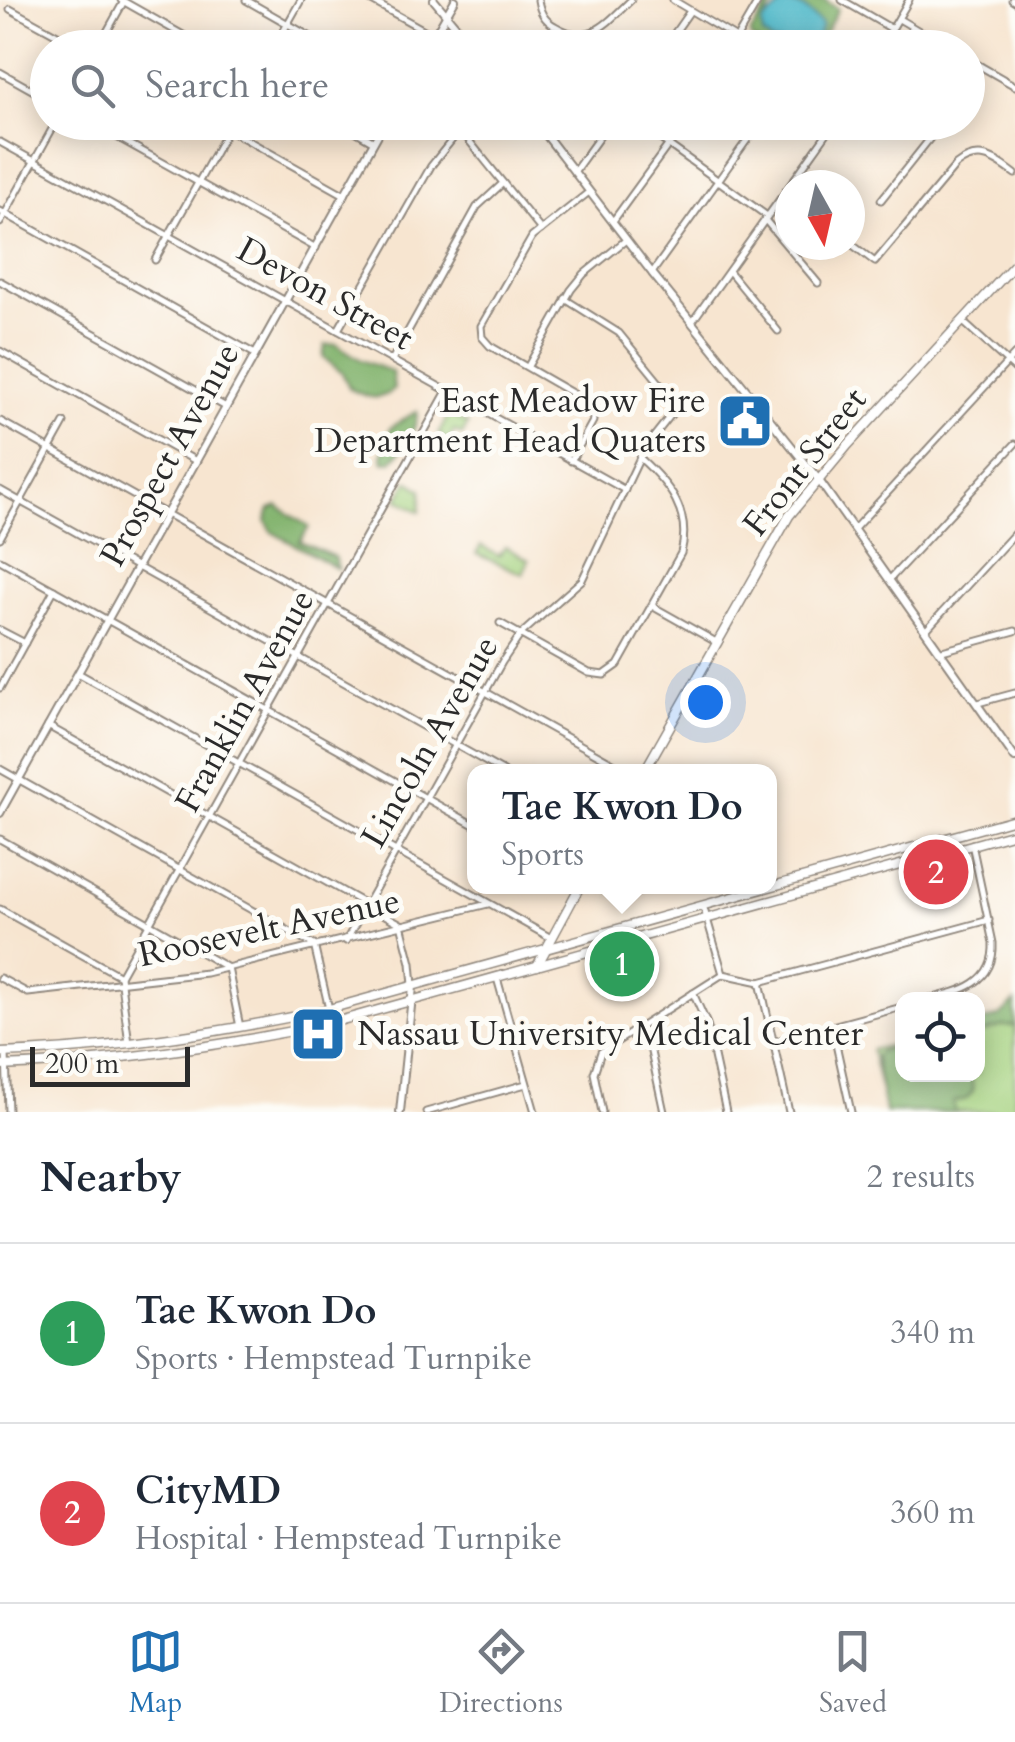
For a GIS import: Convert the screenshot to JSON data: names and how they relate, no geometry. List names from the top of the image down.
{
  "streets": {
    "main road": ["Front Street"],
    "street": [
      "Devon Street",
      "Prospect Avenue",
      "Franklin Avenue",
      "Lincoln Avenue",
      "Roosevelt Avenue"
    ]
  },
  "crossings": [
    ["Devon Street", "Prospect Avenue"],
    ["Devon Street", "Franklin Avenue"],
    ["Devon Street", "Lincoln Avenue"],
    ["Franklin Avenue", "Roosevelt Avenue"],
    ["Lincoln Avenue", "Roosevelt Avenue"]
  ],
  "places": {
    "public building": ["East Meadow Fire Department Head Quaters"],
    "hospital": ["Nassau University Medical Center"]
  },
  "scale_bar": "200 m",
  "north": "bottom",
  "page": {
    "search": "Search here",
    "popup": ["Tae Kwon Do", "Sports"],
    "pins": ["2", "1"],
    "scale": "200 m",
    "heading": ["Nearby", "2 results"],
    "list": [
      {
        "mark": "1",
        "name": "Tae Kwon Do",
        "note": "Sports · Hempstead Turnpike",
        "value": "340 m"
      },
      {
        "mark": "2",
        "name": "CityMD",
        "note": "Hospital · Hempstead Turnpike",
        "value": "360 m"
      }
    ],
    "nav": ["Map", "Directions", "Saved"]
  }
}
